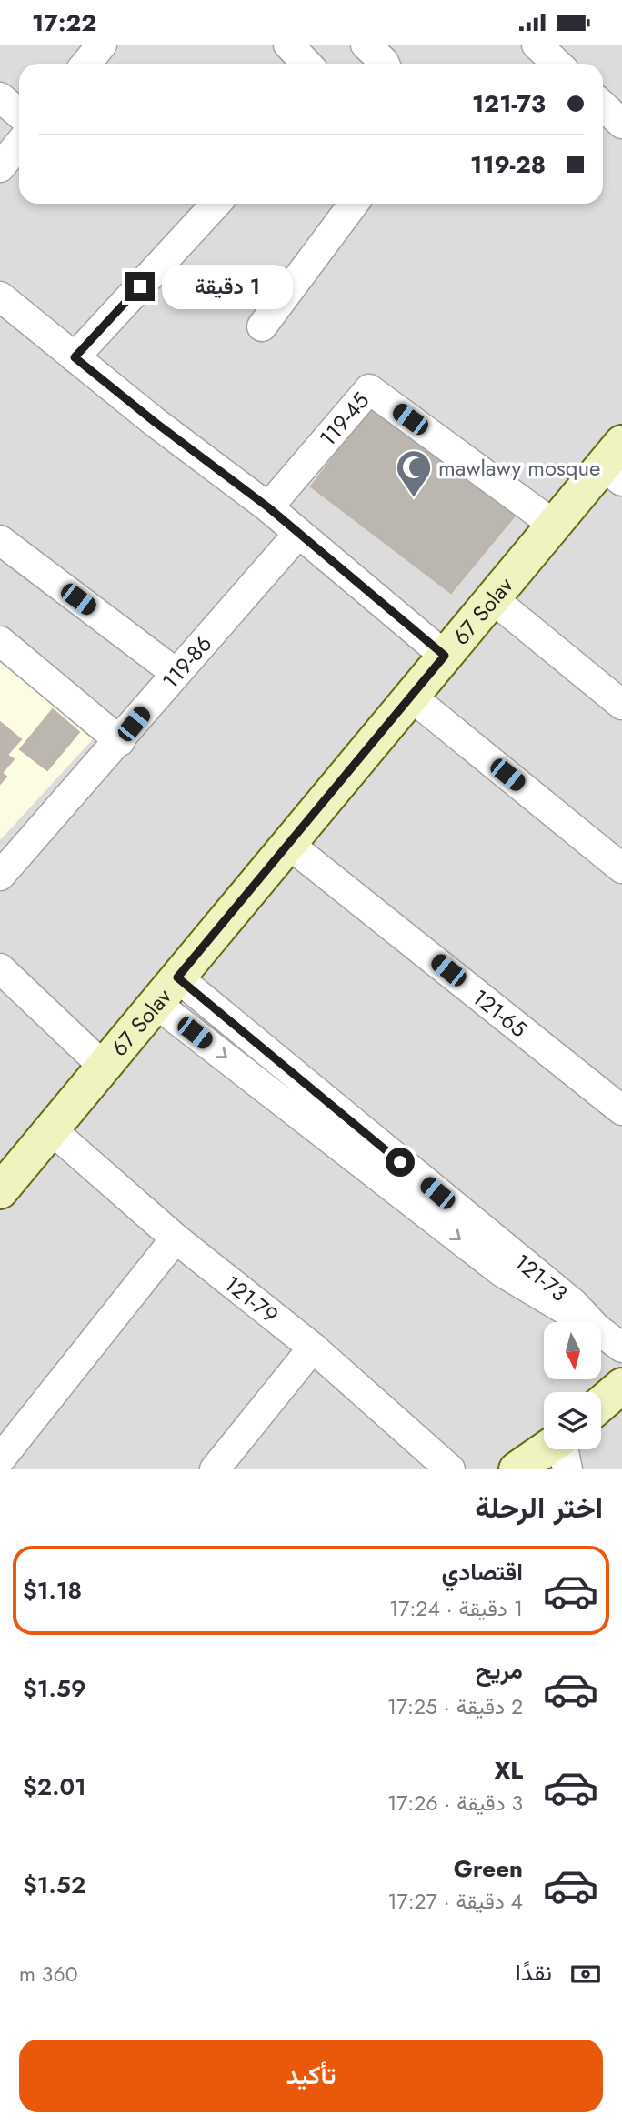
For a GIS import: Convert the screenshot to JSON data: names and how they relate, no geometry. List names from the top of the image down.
{
  "streets": {
    "street": [
      "119-45",
      "67 Solav",
      "119-86",
      "121-65",
      "121-73",
      "121-79"
    ]
  },
  "crossings": [
    ["119-45", "67 Solav"],
    ["67 Solav", "121-65"],
    ["67 Solav", "121-73"],
    ["67 Solav", "121-79"]
  ],
  "places": {
    "mosque": ["mawlawy mosque"]
  },
  "north": "bottom",
  "page": {
    "status": "17:22",
    "banner": ["121-73", "119-28"],
    "bubble": "1 دقيقة",
    "heading": "اختر الرحلة",
    "list": [
      {
        "name": "اقتصادي",
        "note": "1 دقيقة · 17:24",
        "value": "$1.18"
      },
      {
        "name": "مريح",
        "note": "2 دقيقة · 17:25",
        "value": "$1.59"
      },
      {
        "name": "XL",
        "note": "3 دقيقة · 17:26",
        "value": "$2.01"
      },
      {
        "name": "Green",
        "note": "4 دقيقة · 17:27",
        "value": "$1.52"
      }
    ],
    "pay": ["نقدًا", "360 m"],
    "buttons": "تأكيد"
  }
}
